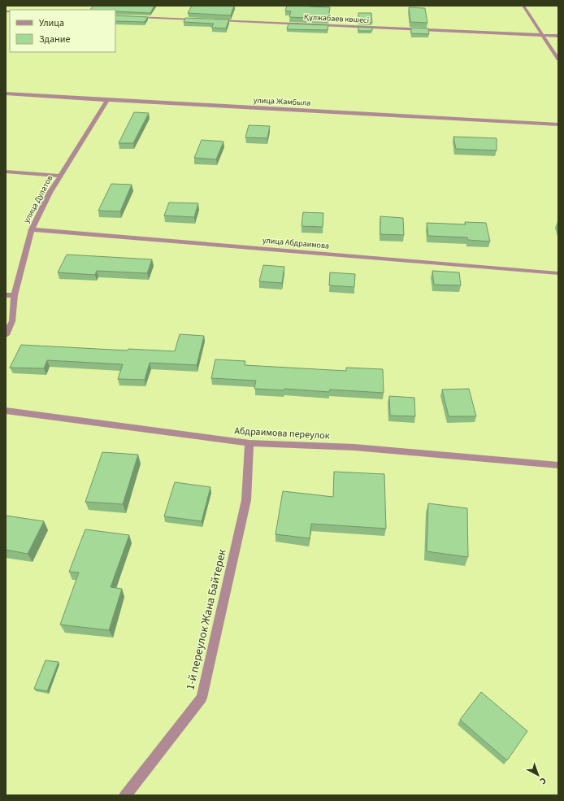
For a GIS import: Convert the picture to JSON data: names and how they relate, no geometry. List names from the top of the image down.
{
  "streets": {
    "street": [
      "Құлжабаев көшесі",
      "улица Жамбыла",
      "улица Дулатов",
      "улица Абдраимова",
      "Абдраимова переулок",
      "1-й переулок Жана Байтерек"
    ]
  },
  "crossings": [
    ["улица Жамбыла", "улица Дулатов"],
    ["улица Дулатов", "улица Абдраимова"],
    ["Абдраимова переулок", "1-й переулок Жана Байтерек"]
  ],
  "legend": ["Улица", "Здание"],
  "north": "bottom right"
}
